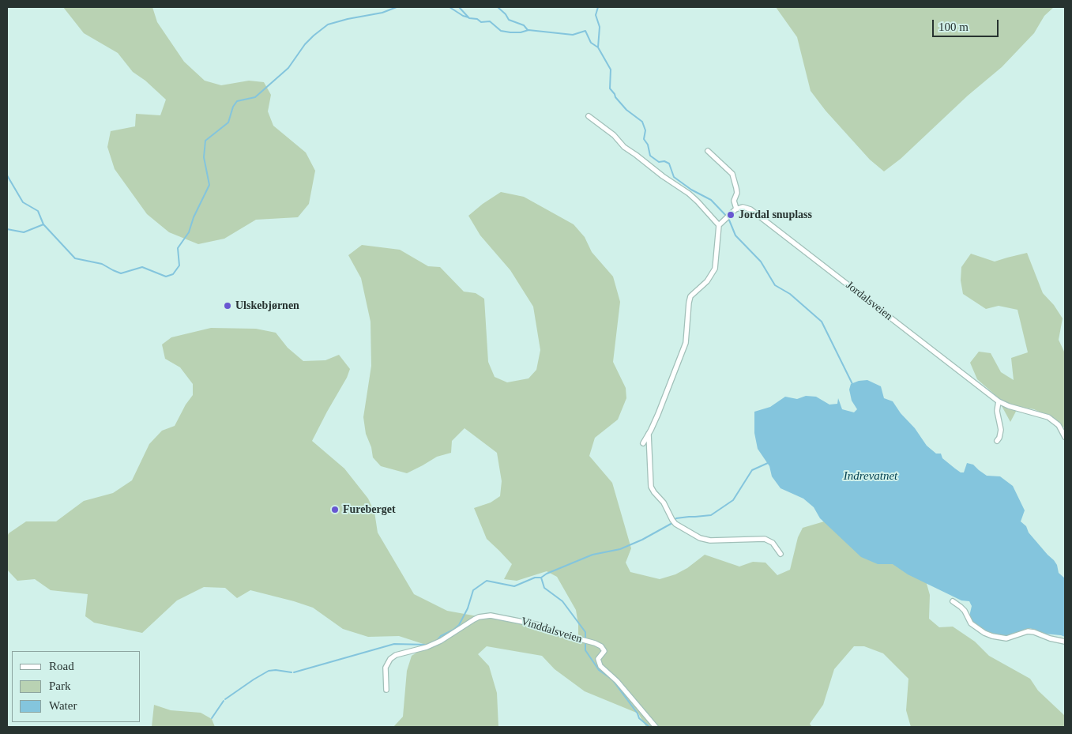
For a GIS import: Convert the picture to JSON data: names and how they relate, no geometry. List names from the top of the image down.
{
  "streets": {
    "street": ["Jordalsveien", "Vinddalsveien"]
  },
  "water": ["Indrevatnet"],
  "places": ["Jordal snuplass", "Ulskebjørnen", "Fureberget"],
  "legend": ["Road", "Park", "Water"],
  "scale_bar": "100 m"
}
